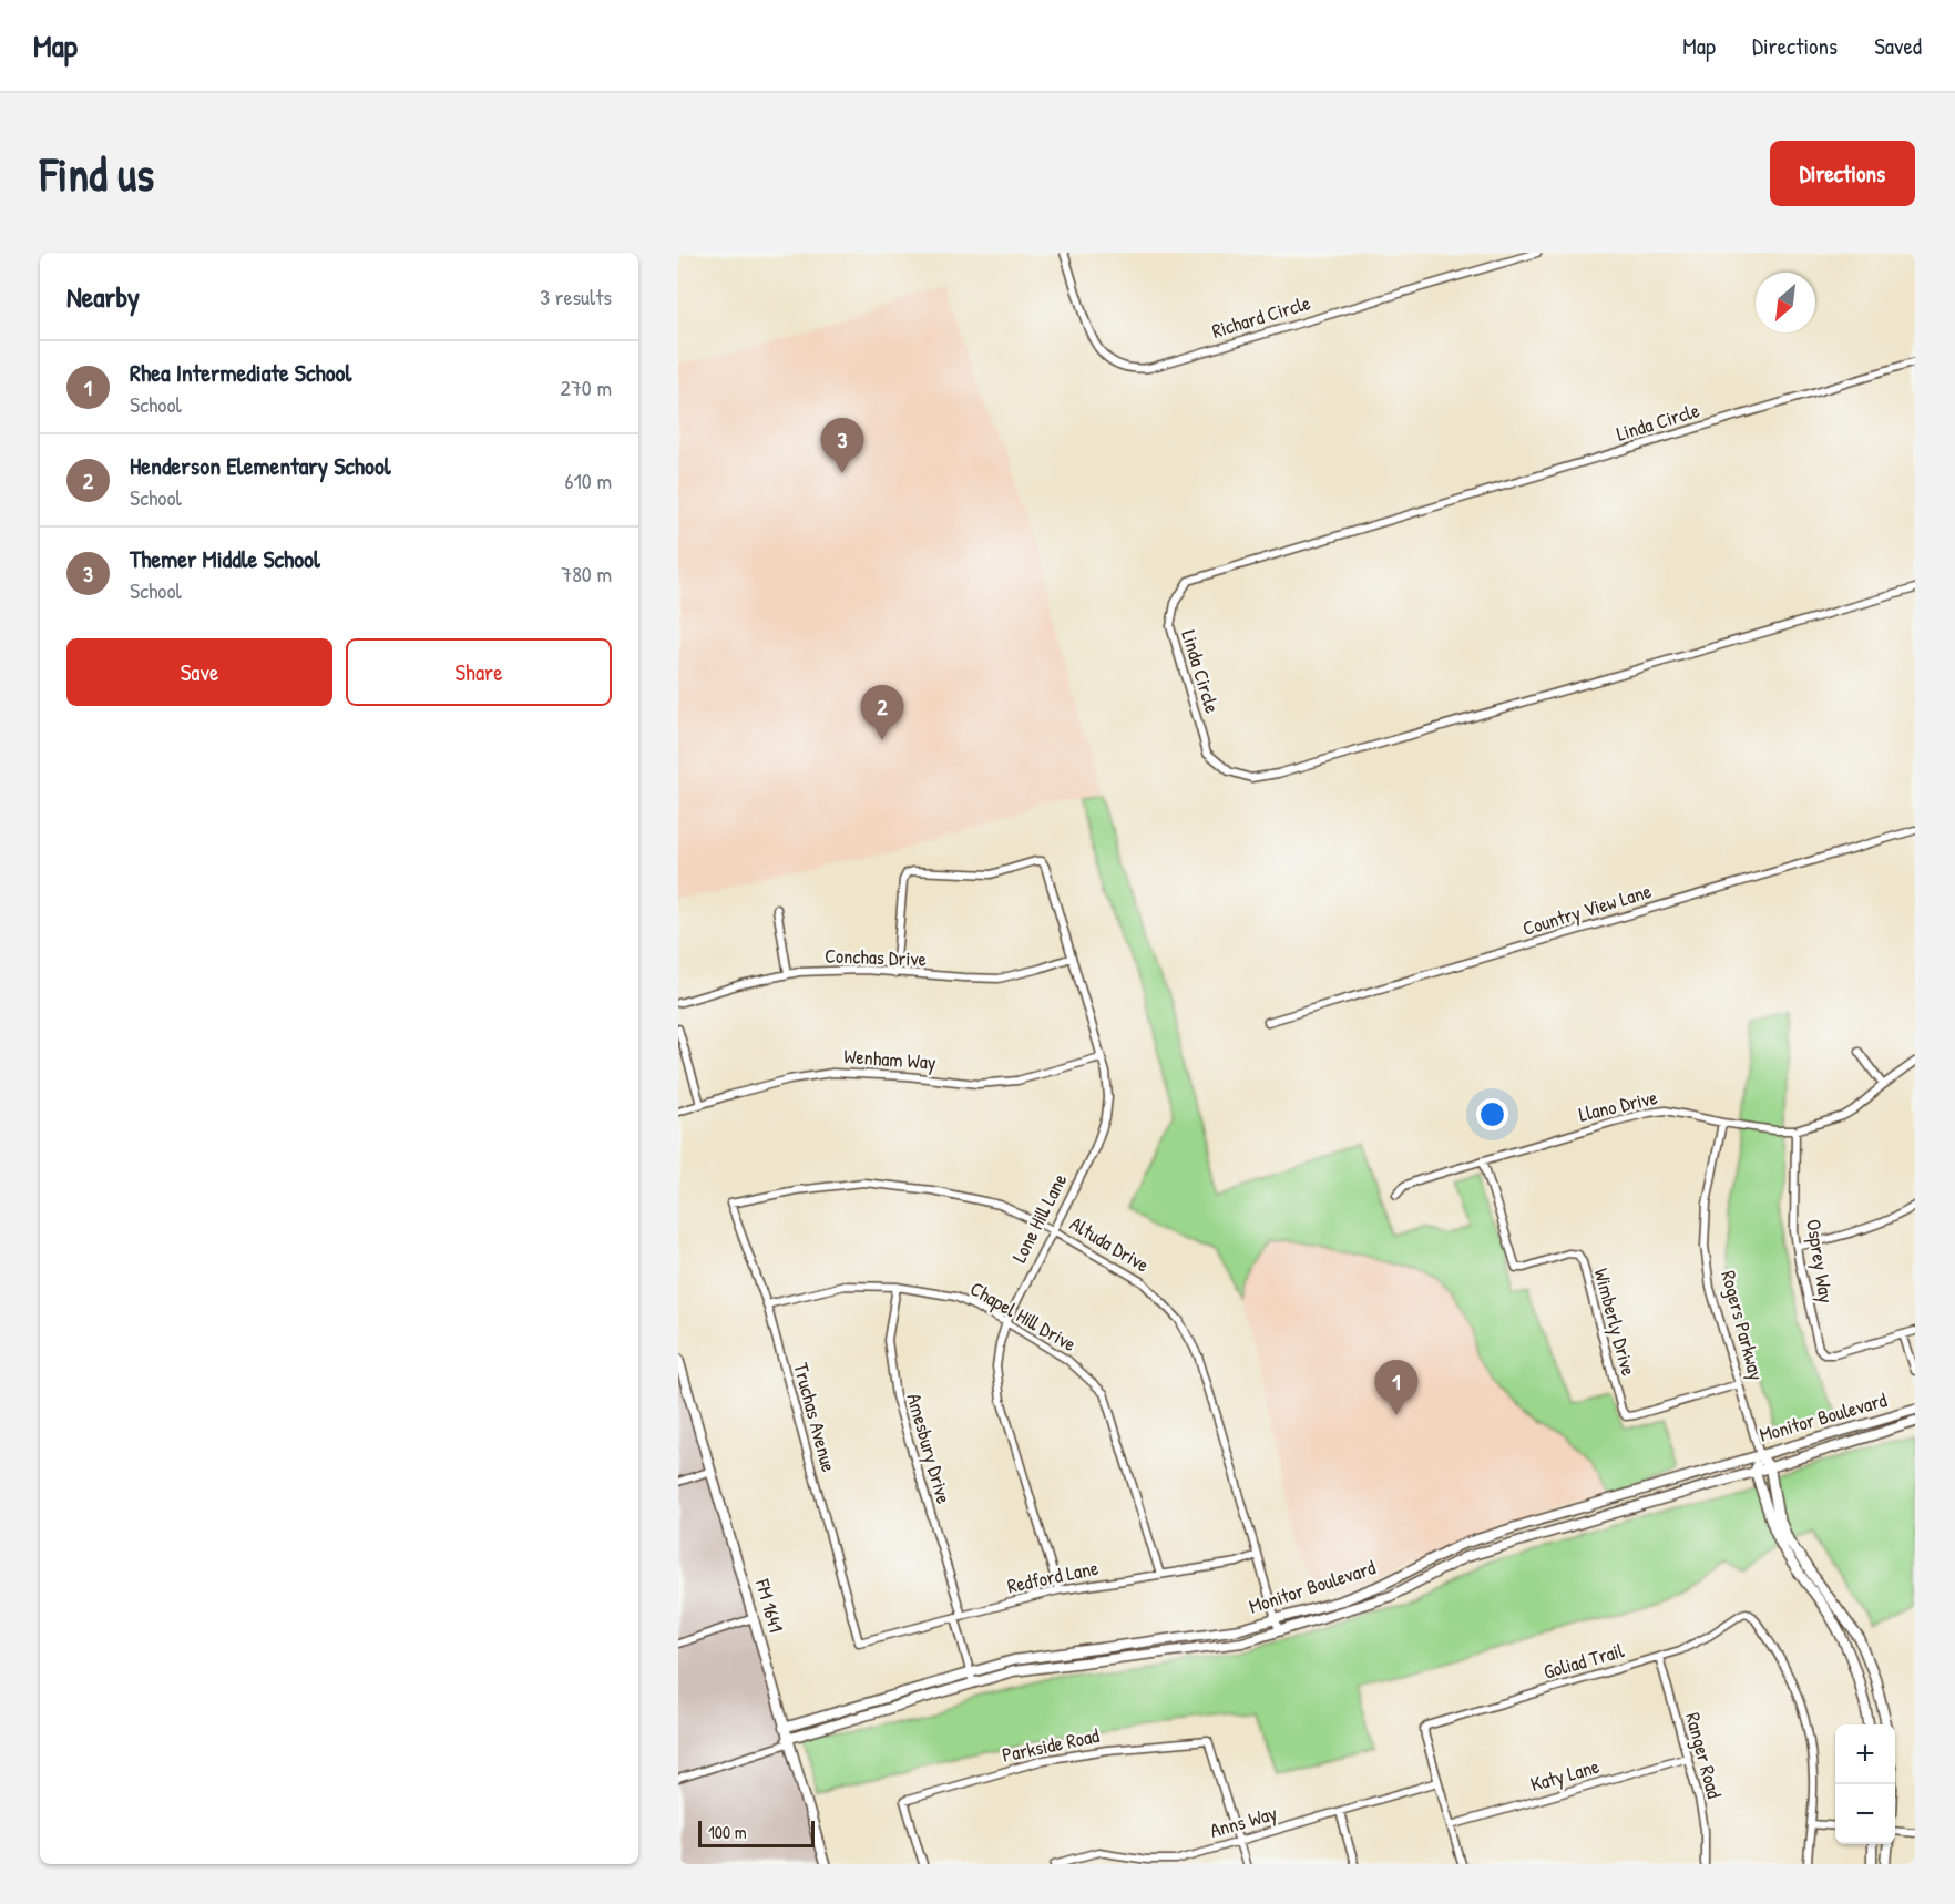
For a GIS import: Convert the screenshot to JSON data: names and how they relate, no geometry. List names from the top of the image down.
{
  "streets": {
    "street": [
      "Richard Circle",
      "Linda Circle",
      "Country View Lane",
      "Conchas Drive",
      "Wenham Way",
      "Llano Drive",
      "Lone Hill Lane",
      "Altuda Drive",
      "Osprey Way",
      "Chapel Hill Drive",
      "Wimberly Drive",
      "Rogers Parkway",
      "Truchas Avenue",
      "Monitor Boulevard",
      "Amesbury Drive",
      "Redford Lane",
      "FM 1641",
      "Goliad Trail",
      "Parkside Road",
      "Ranger Road",
      "Katy Lane",
      "Anns Way"
    ]
  },
  "crossings": [
    ["Conchas Drive", "Lone Hill Lane"],
    ["Wenham Way", "Lone Hill Lane"],
    ["Llano Drive", "Osprey Way"],
    ["Llano Drive", "Wimberly Drive"],
    ["Llano Drive", "Rogers Parkway"],
    ["Lone Hill Lane", "Altuda Drive"],
    ["Lone Hill Lane", "Chapel Hill Drive"],
    ["Lone Hill Lane", "Redford Lane"],
    ["Altuda Drive", "Truchas Avenue"],
    ["Altuda Drive", "Monitor Boulevard"],
    ["Altuda Drive", "Redford Lane"],
    ["Chapel Hill Drive", "Truchas Avenue"],
    ["Chapel Hill Drive", "Amesbury Drive"],
    ["Chapel Hill Drive", "Redford Lane"],
    ["Wimberly Drive", "Rogers Parkway"],
    ["Rogers Parkway", "Monitor Boulevard"],
    ["Truchas Avenue", "Redford Lane"],
    ["Monitor Boulevard", "Amesbury Drive"],
    ["Monitor Boulevard", "FM 1641"],
    ["Amesbury Drive", "Redford Lane"],
    ["Goliad Trail", "Ranger Road"],
    ["Goliad Trail", "Anns Way"],
    ["Parkside Road", "Anns Way"],
    ["Ranger Road", "Katy Lane"]
  ],
  "scale_bar": "100 m",
  "north": "bottom left",
  "page": {
    "header": "Map",
    "nav": ["Map", "Directions", "Saved"],
    "buttons": [
      "Directions",
      ["Save", "Share"]
    ],
    "title": "Find us",
    "heading": ["Nearby", "3 results"],
    "list": [
      {
        "mark": "1",
        "name": "Rhea Intermediate School",
        "note": "School",
        "value": "270 m"
      },
      {
        "mark": "2",
        "name": "Henderson Elementary School",
        "note": "School",
        "value": "610 m"
      },
      {
        "mark": "3",
        "name": "Themer Middle School",
        "note": "School",
        "value": "780 m"
      }
    ],
    "pins": ["3", "2", "1"],
    "map_buttons": ["+", "−"],
    "scale": "100 m"
  }
}
